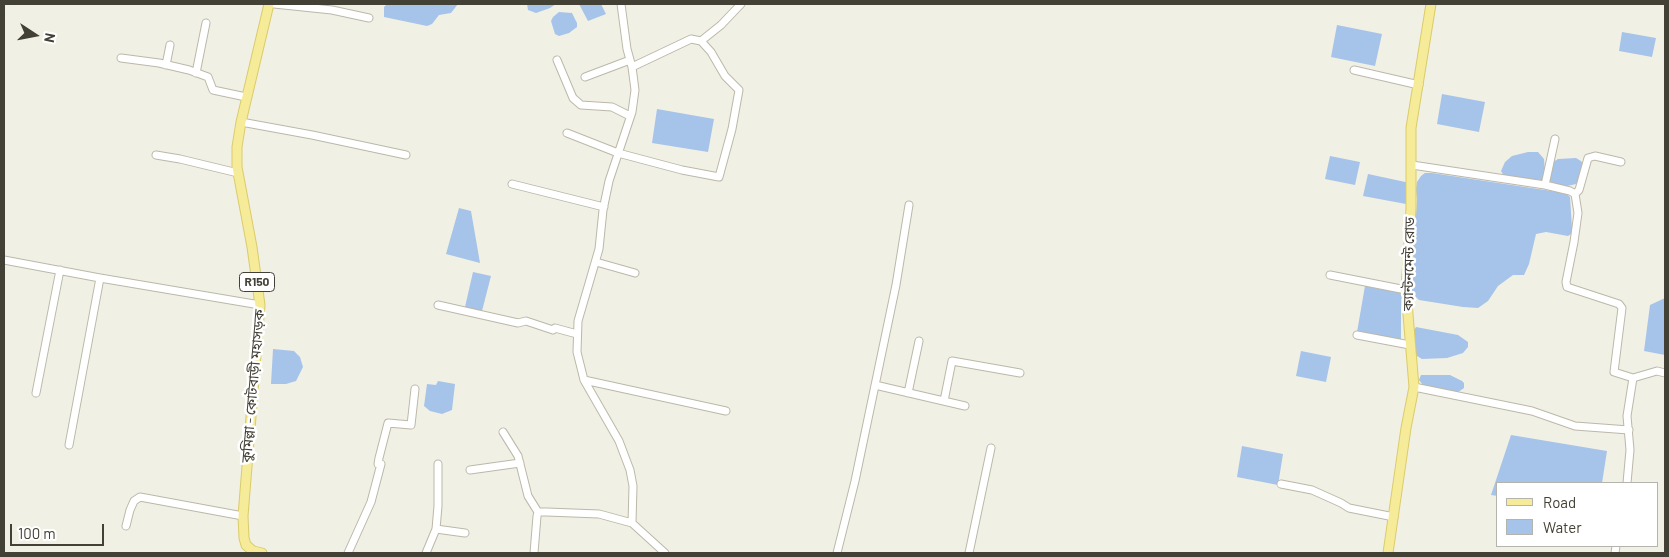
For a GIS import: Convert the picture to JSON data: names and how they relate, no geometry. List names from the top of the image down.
{
  "streets": {
    "main road": ["ক্যান্টনমেন্ট রোড", "R150", "কুমিল্লা - কোটবাড়ী মহাসড়ক"]
  },
  "legend": ["Road", "Water"],
  "scale_bar": "100 m",
  "north": "right"
}
